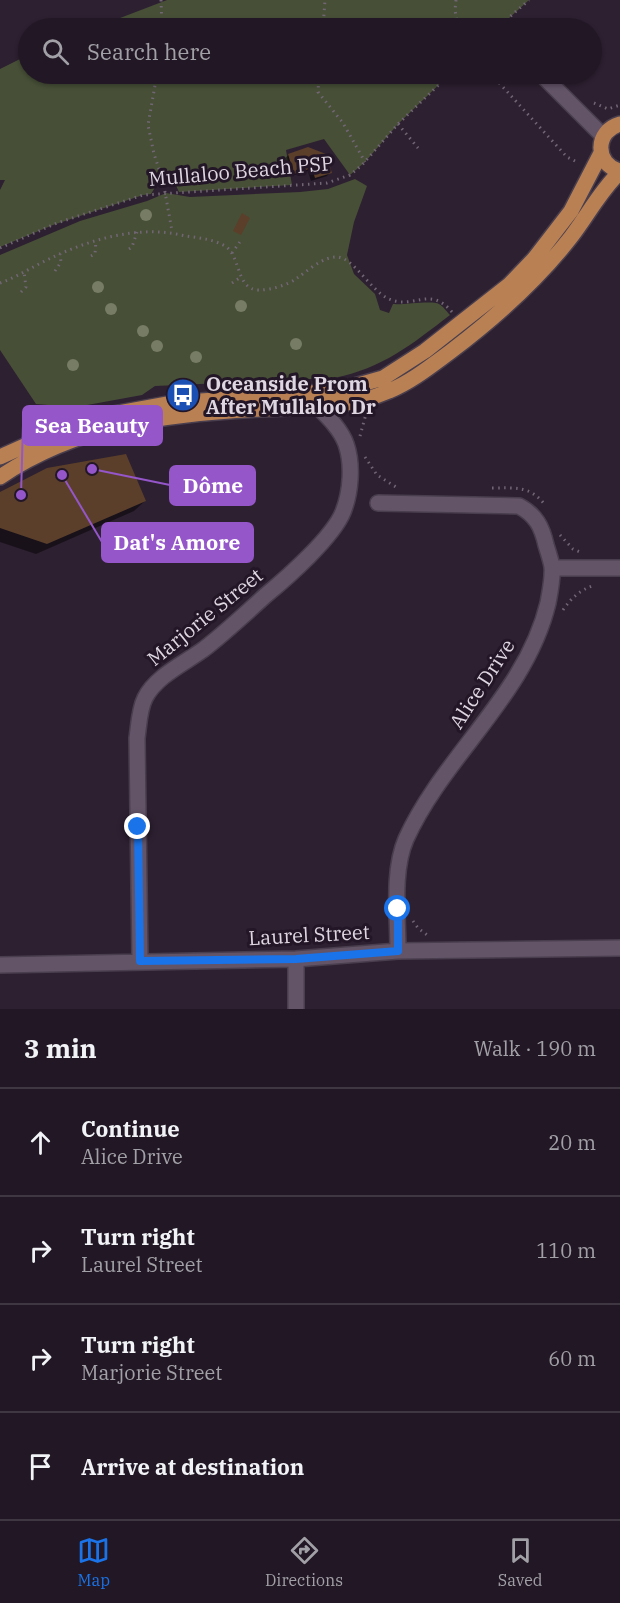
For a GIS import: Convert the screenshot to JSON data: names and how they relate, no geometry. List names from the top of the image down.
{
  "streets": {
    "street": ["Marjorie Street", "Alice Drive", "Laurel Street"],
    "path": ["Mullaloo Beach PSP"]
  },
  "crossings": [
    ["Marjorie Street", "Laurel Street"],
    ["Alice Drive", "Laurel Street"]
  ],
  "places": {
    "bus stop": ["Oceanside Prom After Mullaloo Dr"],
    "other": ["Dôme", "Dat's Amore", "Sea Beauty"]
  },
  "page": {
    "search": "Search here",
    "heading": ["3 min", "Walk · 190 m"],
    "list": [
      ["Continue", "Alice Drive", "20 m"],
      ["Turn right", "Laurel Street", "110 m"],
      ["Turn right", "Marjorie Street", "60 m"],
      "Arrive at destination"
    ],
    "nav": ["Map", "Directions", "Saved"]
  }
}
